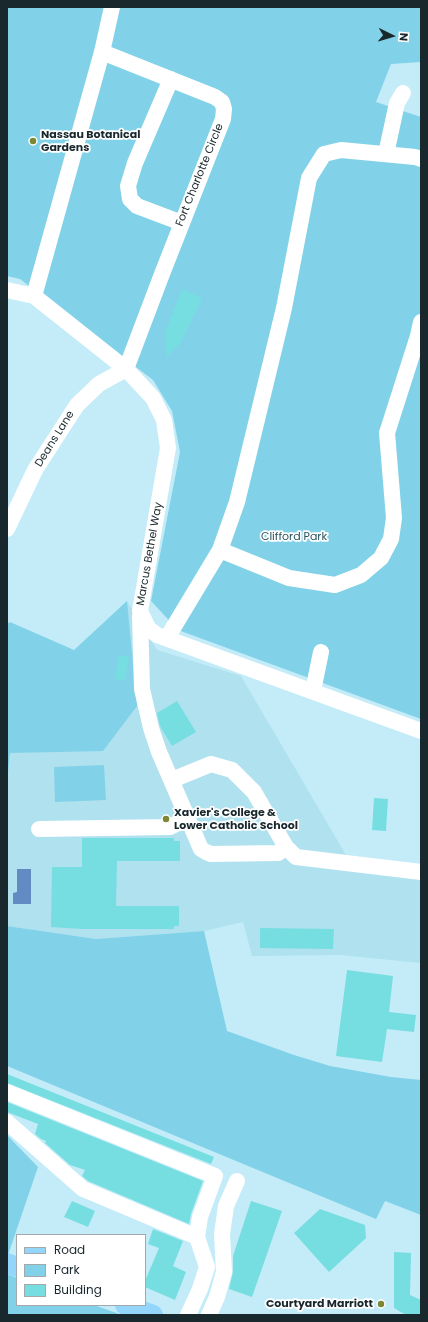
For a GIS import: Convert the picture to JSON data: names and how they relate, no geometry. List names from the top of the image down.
{
  "streets": {
    "street": ["Fort Charlotte Circle", "Deans Lane", "Marcus Bethel Way"]
  },
  "crossings": [
    ["Fort Charlotte Circle", "Deans Lane"],
    ["Fort Charlotte Circle", "Marcus Bethel Way"],
    ["Deans Lane", "Marcus Bethel Way"]
  ],
  "parks": ["Clifford Park"],
  "places": ["Nassau Botanical Gardens", "Xavier's College & Lower Catholic School", "Courtyard Marriott"],
  "legend": ["Road", "Park", "Building"],
  "north": "right"
}
